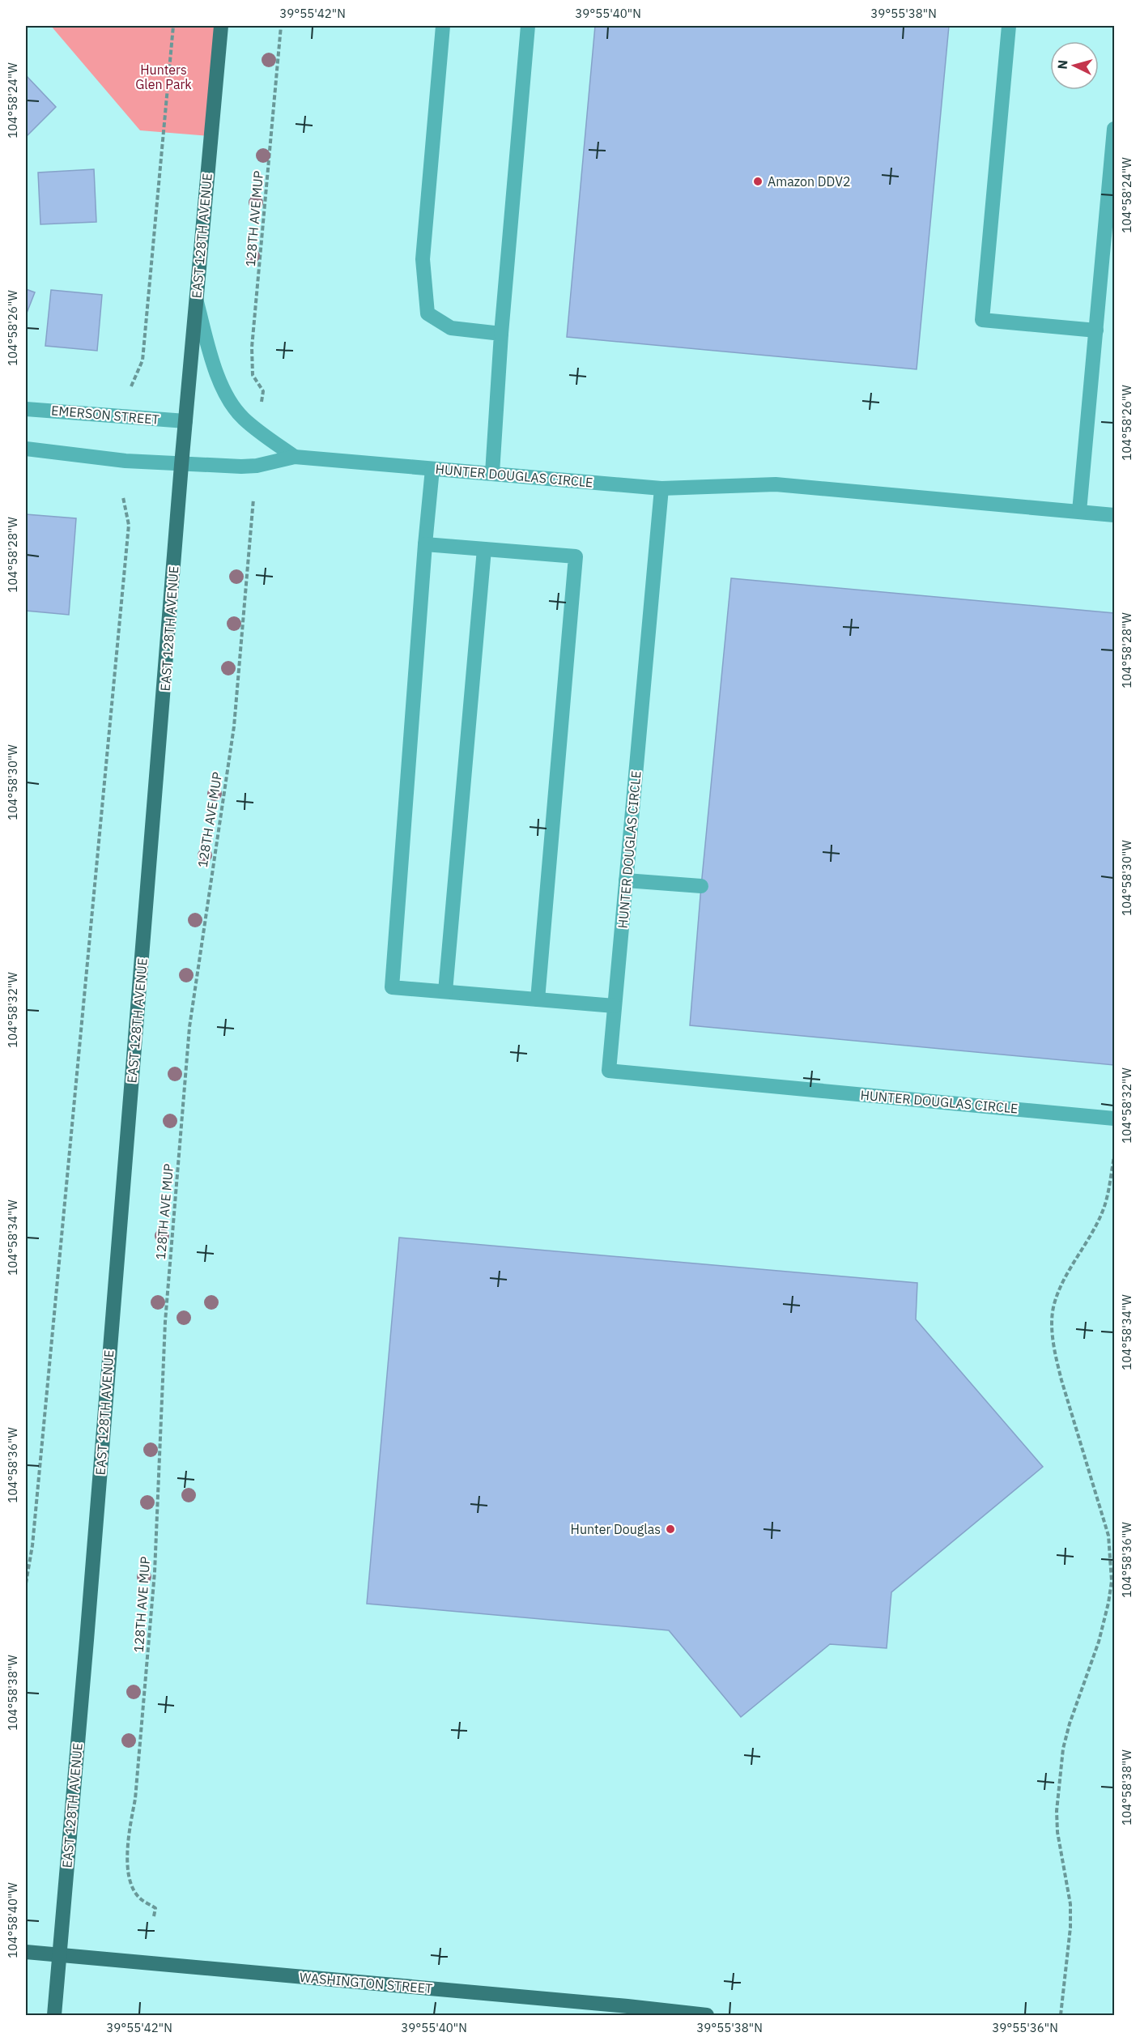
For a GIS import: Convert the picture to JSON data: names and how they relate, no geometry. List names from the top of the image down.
{
  "streets": {
    "main road": ["EAST 128TH AVENUE", "WASHINGTON STREET"],
    "street": ["EMERSON STREET", "HUNTER DOUGLAS CIRCLE"],
    "path": ["128TH AVE MUP"]
  },
  "crossings": [
    ["EAST 128TH AVENUE", "EMERSON STREET"],
    ["EAST 128TH AVENUE", "HUNTER DOUGLAS CIRCLE"],
    ["EAST 128TH AVENUE", "WASHINGTON STREET"]
  ],
  "parks": ["Hunters Glen Park"],
  "places": ["Amazon DDV2", "Hunter Douglas"],
  "north": "left",
  "coordinates": [
    "39°55'42\"N",
    "39°55'40\"N",
    "39°55'38\"N",
    "104°58'24\"W",
    "104°58'26\"W",
    "104°58'28\"W",
    "104°58'30\"W",
    "104°58'32\"W",
    "104°58'34\"W",
    "104°58'36\"W",
    "104°58'38\"W",
    "104°58'40\"W",
    "39°55'36\"N"
  ]
}
